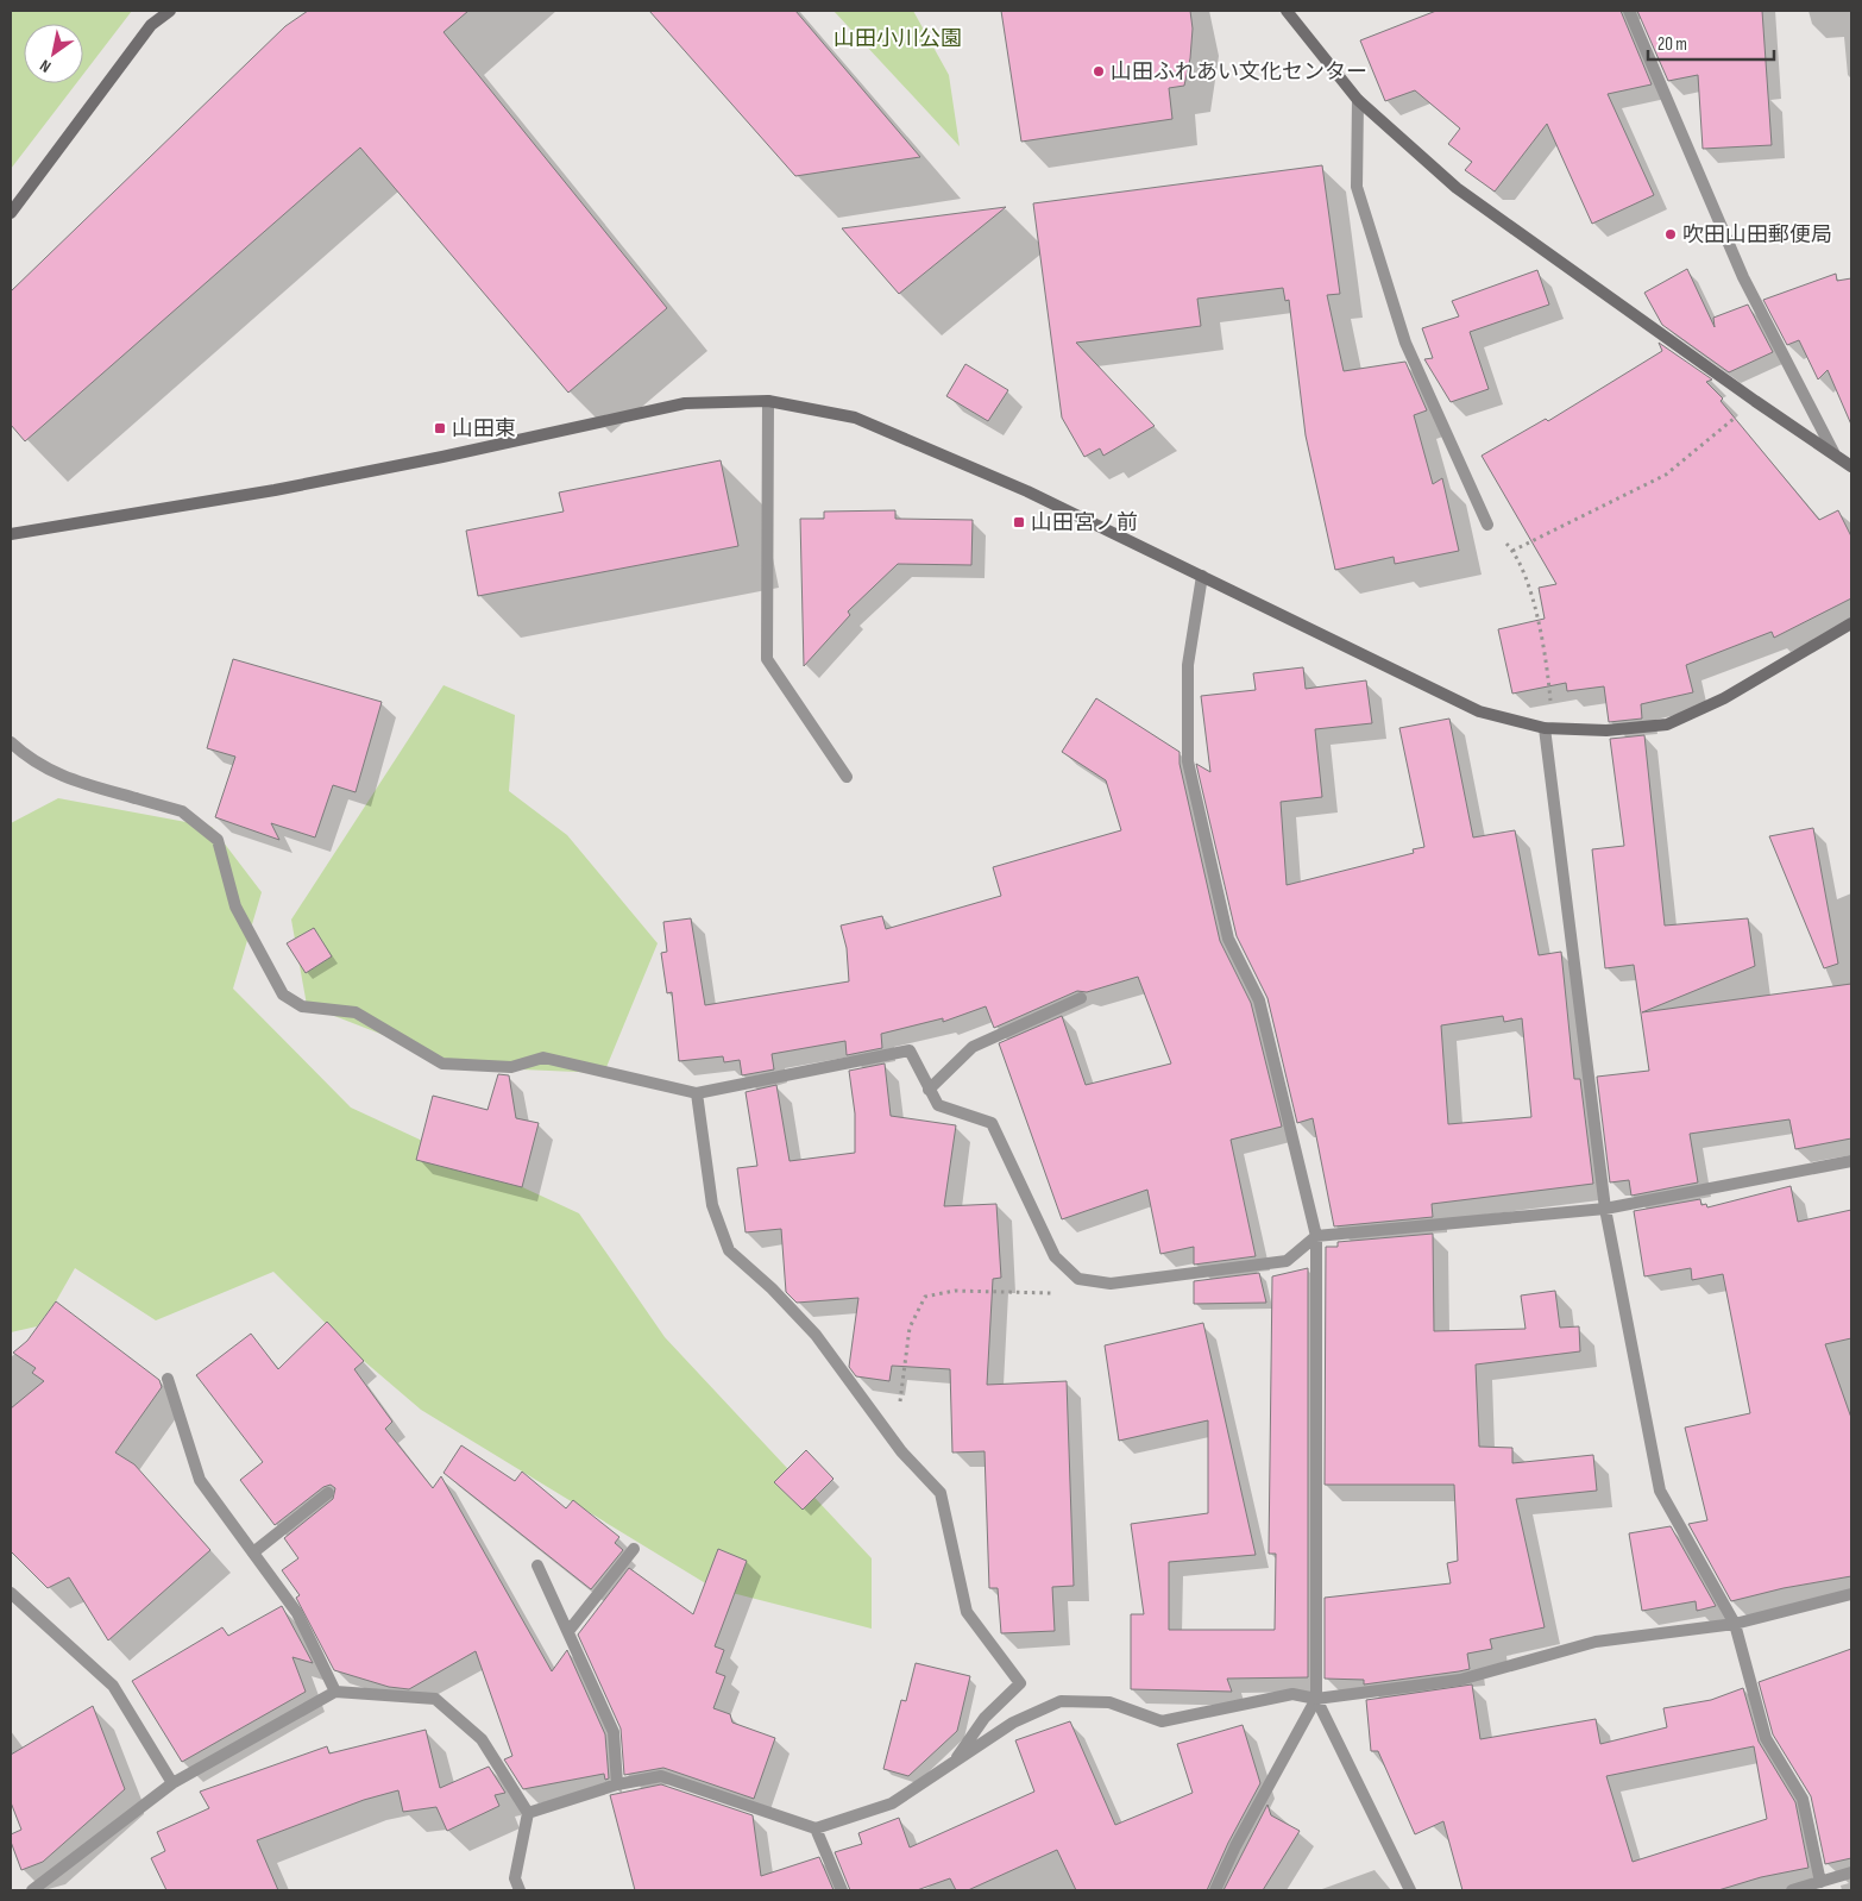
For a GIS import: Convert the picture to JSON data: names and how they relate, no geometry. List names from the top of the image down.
{
  "parks": ["山田小川公園"],
  "places": {
    "other": ["山田ふれあい文化センター", "吹田山田郵便局"],
    "transit": ["山田東", "山田宮ノ前"]
  },
  "scale_bar": "20 m",
  "north": "bottom left"
}
